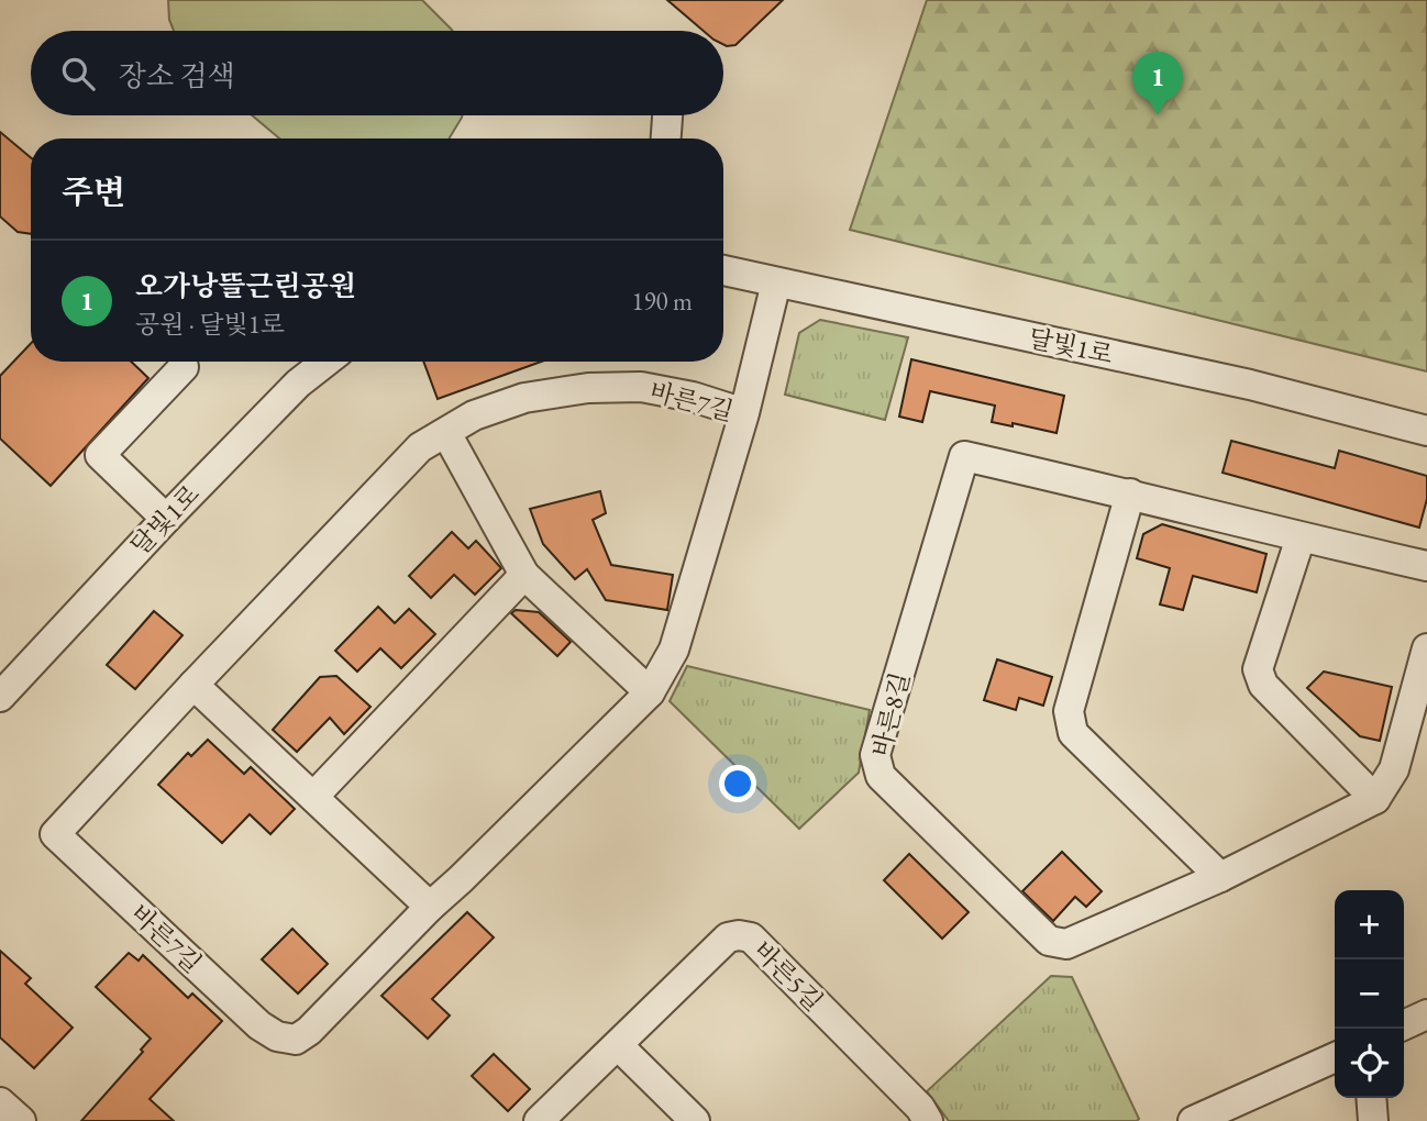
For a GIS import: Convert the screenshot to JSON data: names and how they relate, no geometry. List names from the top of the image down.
{
  "streets": {
    "street": [
      "달빛1로",
      "바른7길",
      "바른8길",
      "바른5길"
    ]
  },
  "page": {
    "search": "장소 검색",
    "pins": "1",
    "heading": "주변",
    "list": [
      {
        "mark": "1",
        "name": "오가낭뜰근린공원",
        "note": "공원 · 달빛1로",
        "value": "190 m"
      }
    ],
    "map_buttons": ["+", "−"]
  }
}
